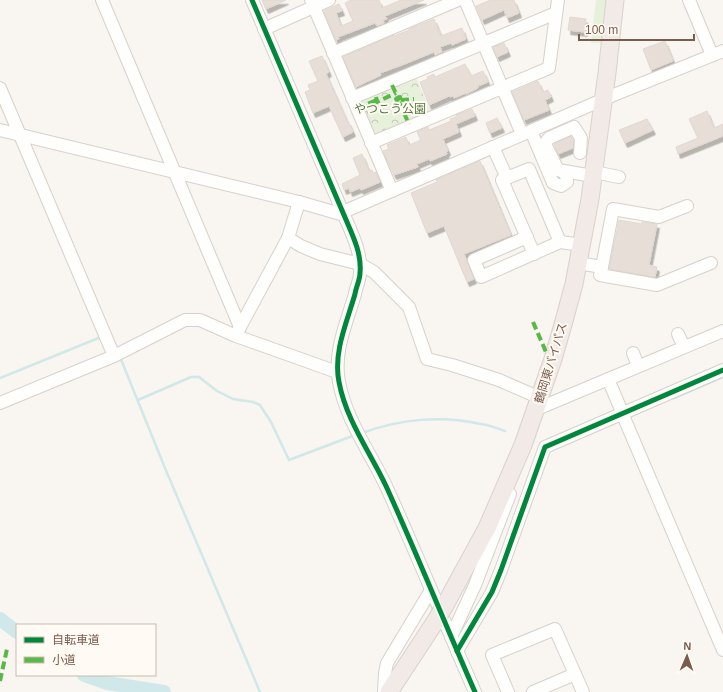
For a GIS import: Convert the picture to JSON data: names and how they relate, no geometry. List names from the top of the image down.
{
  "streets": {
    "highway": ["鶴岡東バイパス"]
  },
  "parks": ["やつこう公園"],
  "legend": ["自転車道", "小道"],
  "scale_bar": "100 m",
  "north": "top"
}
